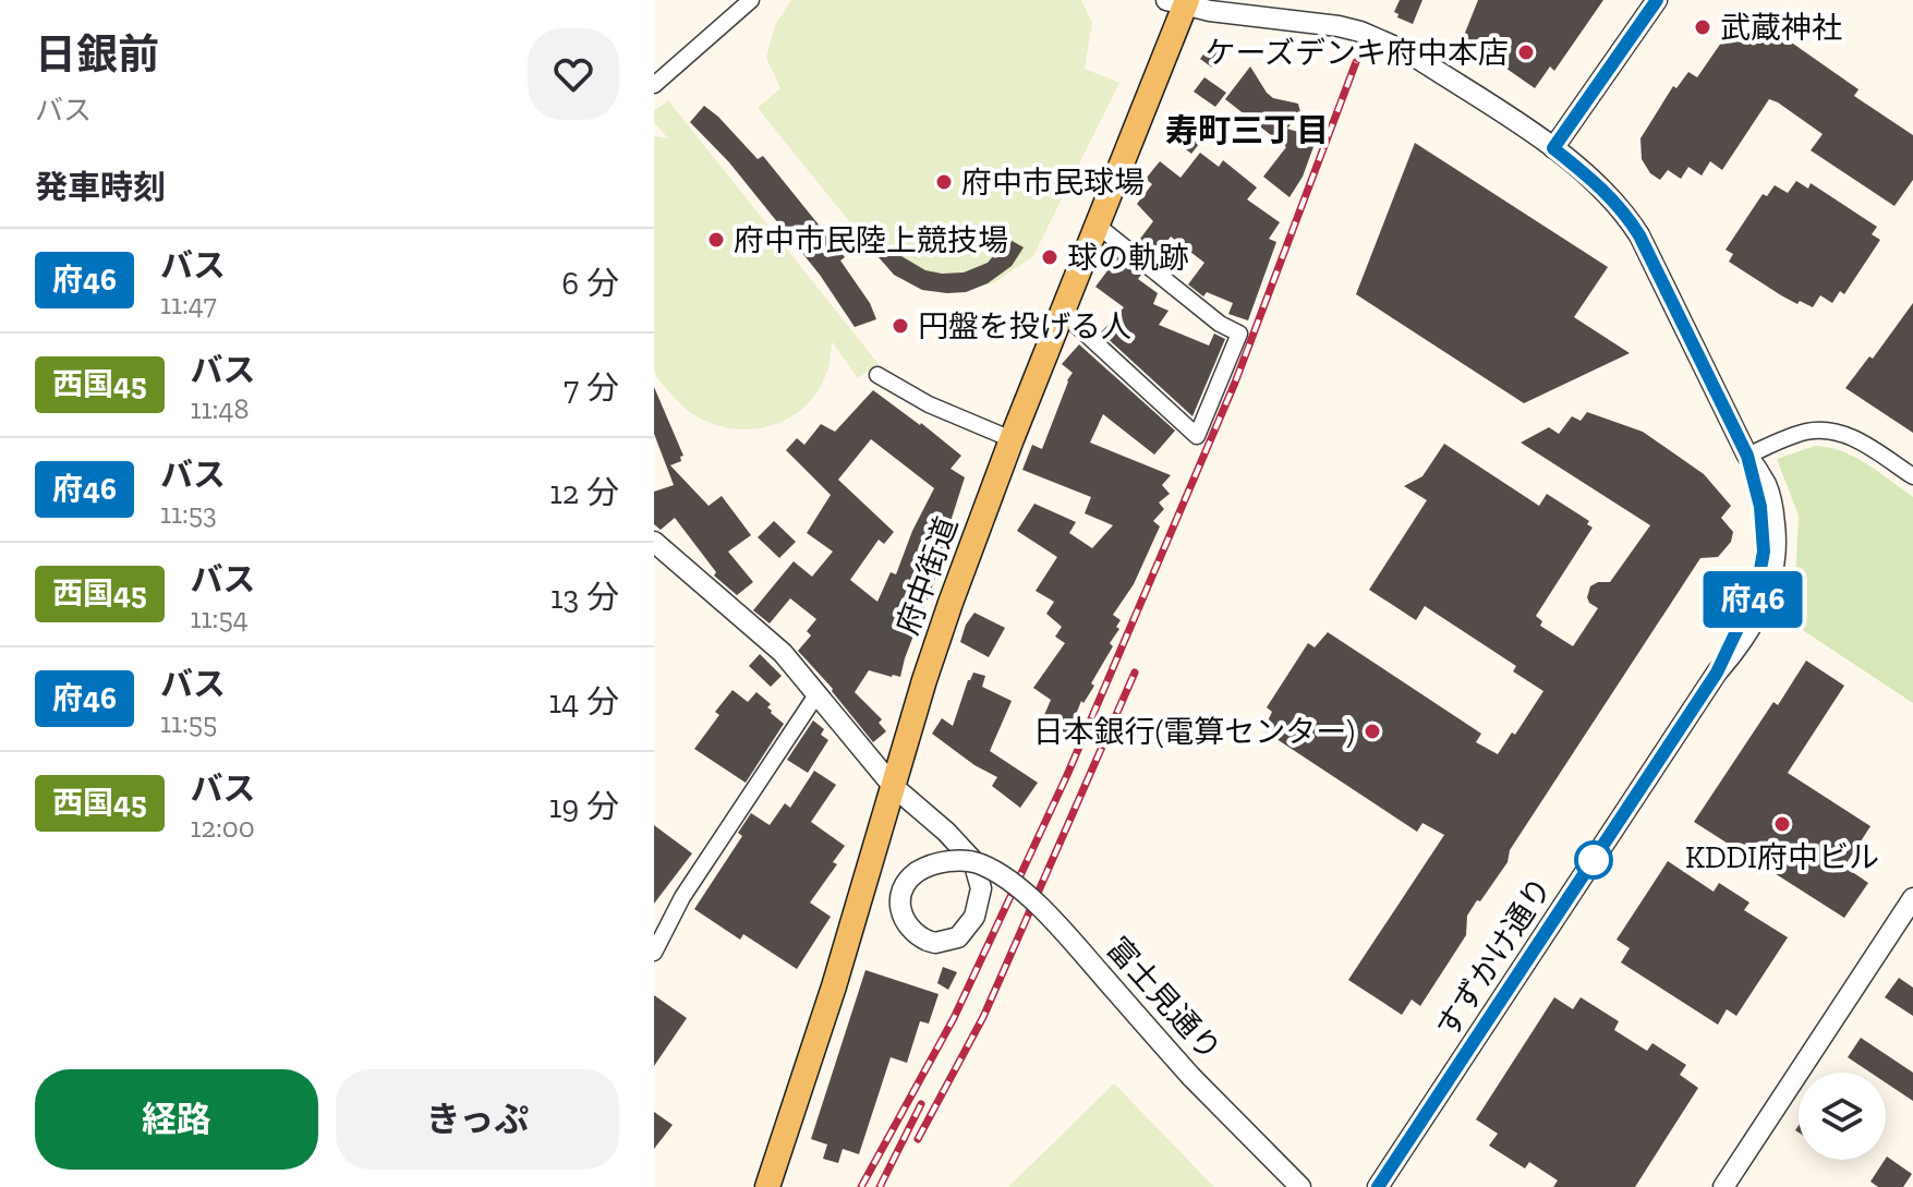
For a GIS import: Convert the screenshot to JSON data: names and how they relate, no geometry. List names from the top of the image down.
{
  "streets": {
    "main road": ["府中街道"],
    "street": ["すずかけ通り", "富士見通り"]
  },
  "crossings": [
    ["府中街道", "すずかけ通り"],
    ["府中街道", "富士見通り"]
  ],
  "districts": ["寿町三丁目"],
  "places": [
    "武蔵神社",
    "ケーズデンキ府中本店",
    "府中市民球場",
    "府中市民陸上競技場",
    "球の軌跡",
    "円盤を投げる人",
    "日本銀行(電算センター)",
    "KDDI府中ビル"
  ],
  "lines": ["bus line 府46"],
  "page": {
    "heading": [
      ["日銀前", "バス"],
      "発車時刻"
    ],
    "on_map": "府46",
    "list": [
      {
        "mark": "府46",
        "name": "バス",
        "note": "11:47",
        "value": "6 分"
      },
      {
        "mark": "西国45",
        "name": "バス",
        "note": "11:48",
        "value": "7 分"
      },
      {
        "mark": "府46",
        "name": "バス",
        "note": "11:53",
        "value": "12 分"
      },
      {
        "mark": "西国45",
        "name": "バス",
        "note": "11:54",
        "value": "13 分"
      },
      {
        "mark": "府46",
        "name": "バス",
        "note": "11:55",
        "value": "14 分"
      },
      {
        "mark": "西国45",
        "name": "バス",
        "note": "12:00",
        "value": "19 分"
      }
    ],
    "buttons": ["経路", "きっぷ"]
  }
}
